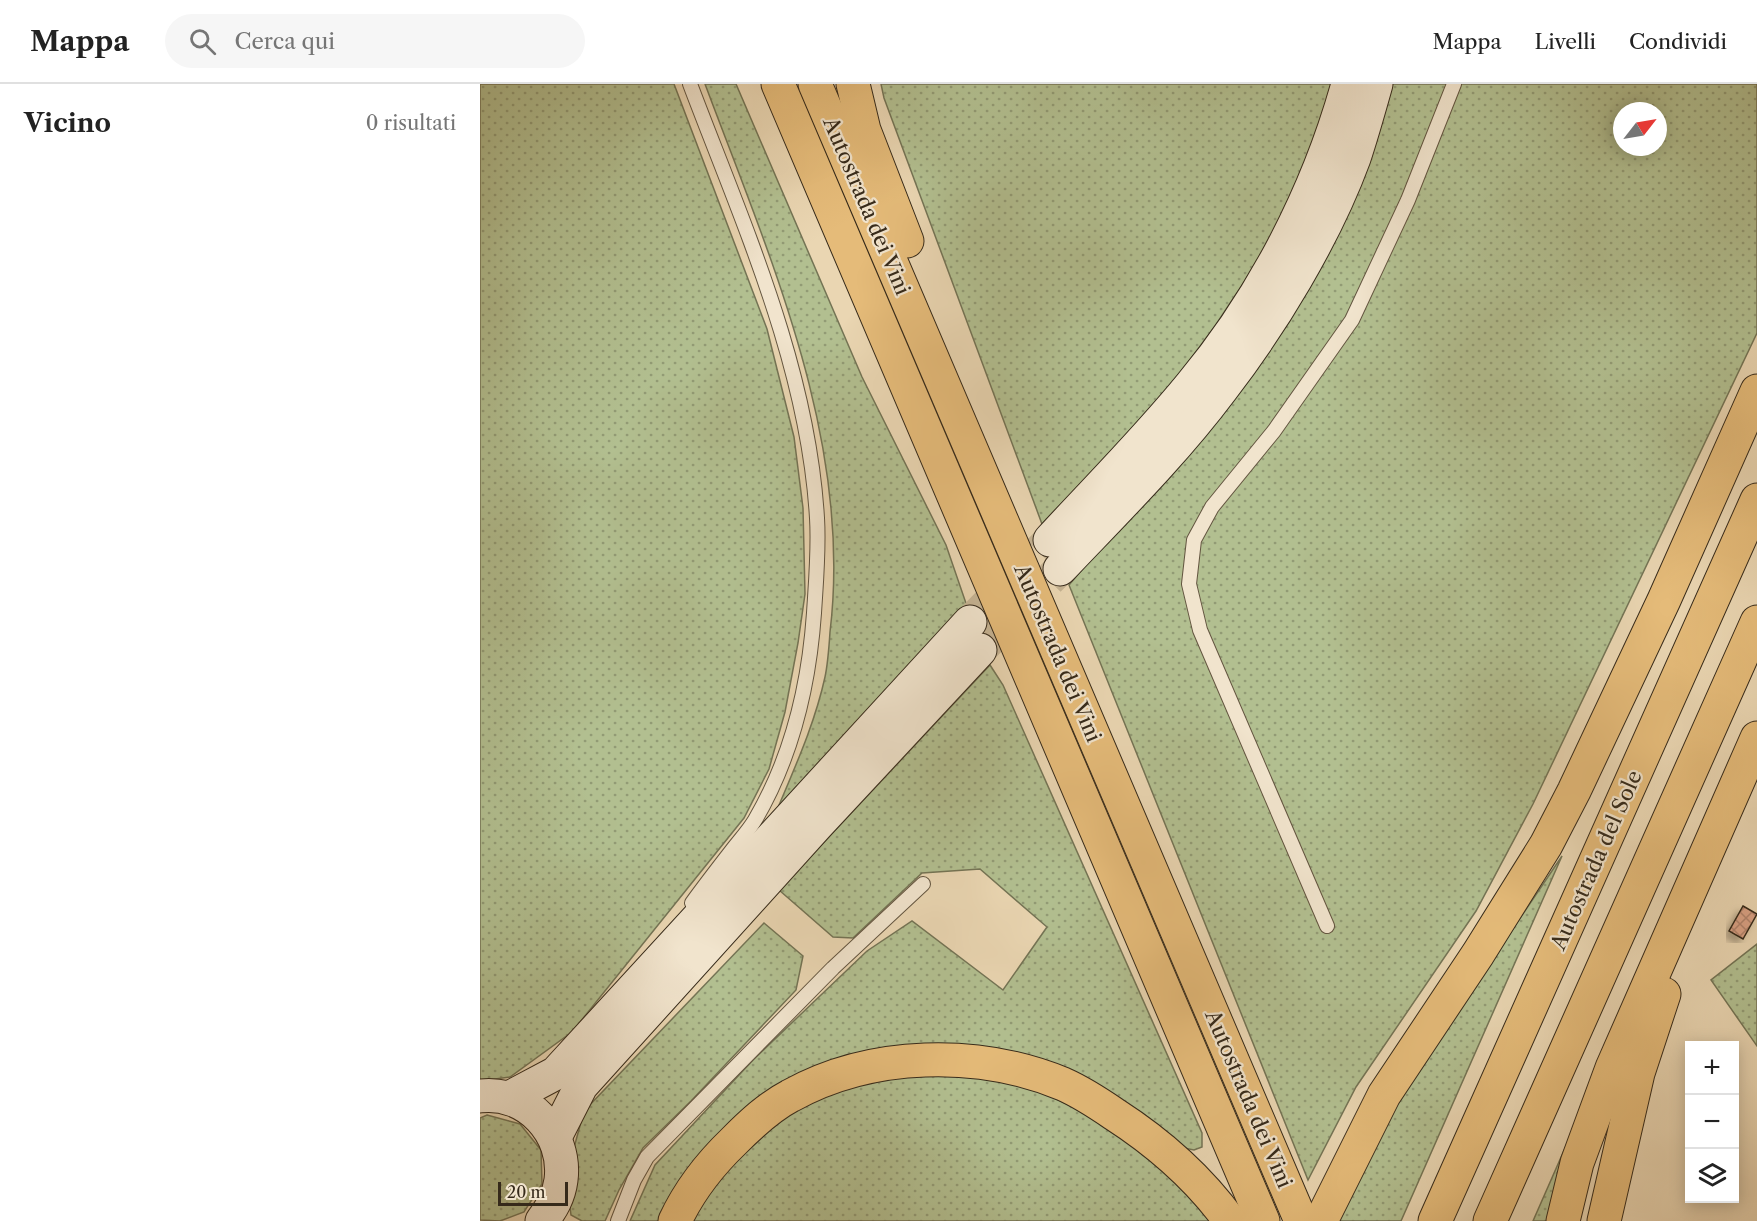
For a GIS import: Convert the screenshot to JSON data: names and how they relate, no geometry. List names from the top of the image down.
{
  "streets": {
    "highway": ["Autostrada dei Vini", "Autostrada del Sole"]
  },
  "scale_bar": "20 m",
  "north": "top right",
  "page": {
    "header": "Mappa",
    "search": "Cerca qui",
    "nav": ["Mappa", "Livelli", "Condividi"],
    "heading": ["Vicino", "0 risultati"],
    "map_buttons": ["+", "−"],
    "scale": "20 m"
  }
}
